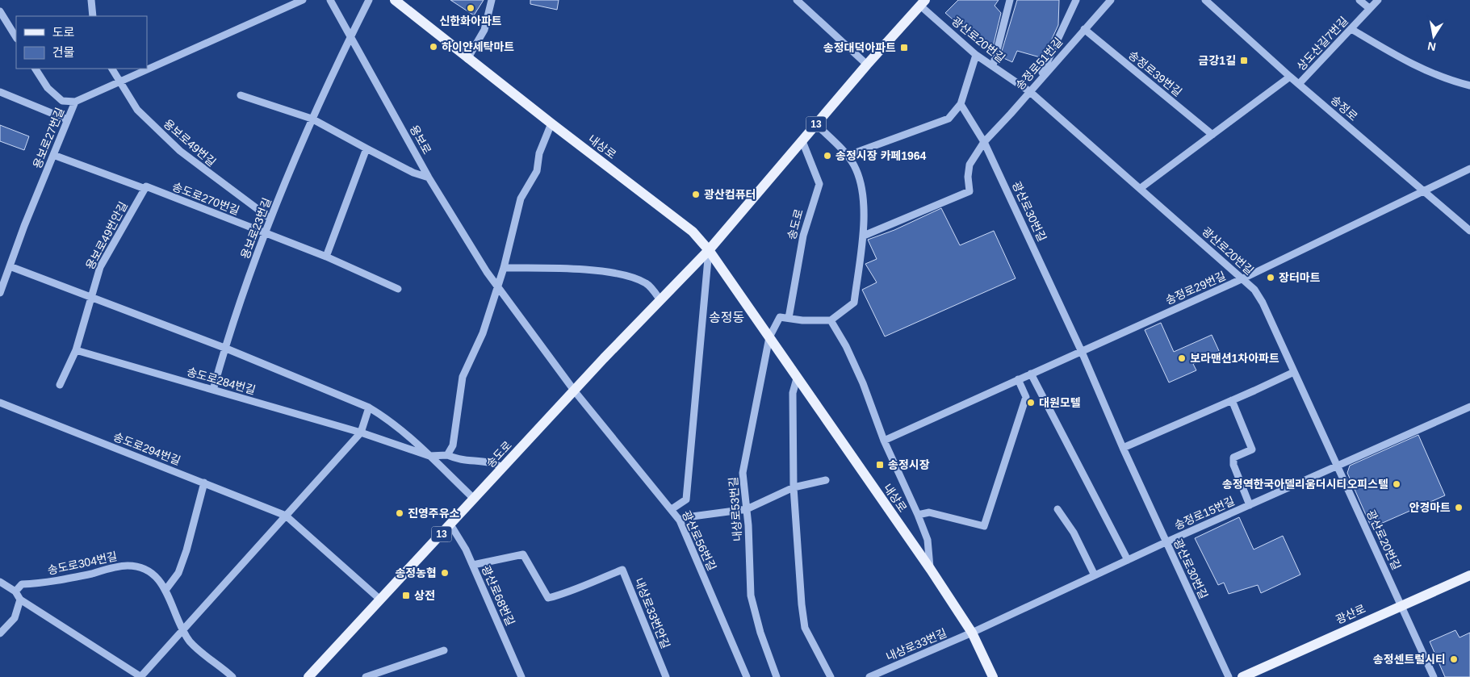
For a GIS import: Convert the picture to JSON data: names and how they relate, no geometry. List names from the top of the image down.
{
  "streets": {
    "main road": [
      "13",
      "내상로",
      "송도로",
      "광산로"
    ],
    "street": [
      "광산로20번길",
      "상도산길7번길",
      "송정로51번길",
      "송정로39번길",
      "송정로",
      "용보로27번길",
      "용보로",
      "용보로49번길",
      "송도로270번길",
      "광산로30번길",
      "용보로23번길",
      "용보로49번안길",
      "송정로29번길",
      "송도로284번길",
      "송도로294번길",
      "내상로53번길",
      "송정로15번길",
      "광산로56번길",
      "송도로304번길",
      "광산로68번길",
      "내상로33번안길",
      "내상로33번길"
    ]
  },
  "crossings": [
    ["광산로20번길", "송정로51번길"],
    ["광산로20번길", "송도로"],
    ["광산로20번길", "송정로29번길"],
    ["광산로20번길", "송정로15번길"],
    ["광산로20번길", "광산로"],
    ["상도산길7번길", "송정로"],
    ["송정로51번길", "송정로39번길"],
    ["송정로51번길", "광산로30번길"],
    ["송정로", "송정로29번길"],
    ["용보로27번길", "용보로49번길"],
    ["용보로27번길", "송도로270번길"],
    ["용보로", "송도로"],
    ["용보로", "용보로23번길"],
    ["용보로", "광산로56번길"],
    ["용보로49번길", "용보로23번길"],
    ["내상로", "송도로"],
    ["내상로", "송정로29번길"],
    ["내상로", "내상로53번길"],
    ["내상로", "송정로15번길"],
    ["내상로", "내상로33번길"],
    ["송도로270번길", "용보로23번길"],
    ["송도로270번길", "용보로49번안길"],
    ["광산로30번길", "송정로29번길"],
    ["광산로30번길", "송정로15번길"],
    ["송도로", "송도로294번길"],
    ["송도로", "광산로56번길"],
    ["송도로", "광산로68번길"],
    ["용보로23번길", "송도로284번길"],
    ["용보로49번안길", "송도로284번길"],
    ["송정로15번길", "내상로33번길"],
    ["광산로68번길", "내상로33번안길"]
  ],
  "districts": ["송정동"],
  "places": {
    "other": [
      "신한화아파트",
      "하이얀세탁마트",
      "송정시장 카페1964",
      "광산컴퓨터",
      "장터마트",
      "보라맨션1차아파트",
      "대원모텔",
      "송정역한국아델리움더시티오피스텔",
      "안경마트",
      "진영주유소",
      "송정농협",
      "송정센트럴시티"
    ],
    "transit": [
      "송정대덕아파트",
      "금강1길",
      "송정시장",
      "상전"
    ]
  },
  "legend": ["도로", "건물"],
  "north": "bottom"
}
